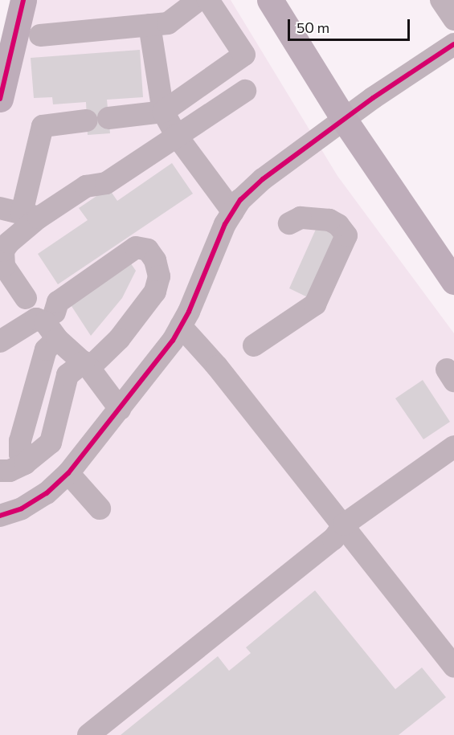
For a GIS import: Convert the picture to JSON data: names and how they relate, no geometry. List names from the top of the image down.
{
  "scale_bar": "50 m"
}
